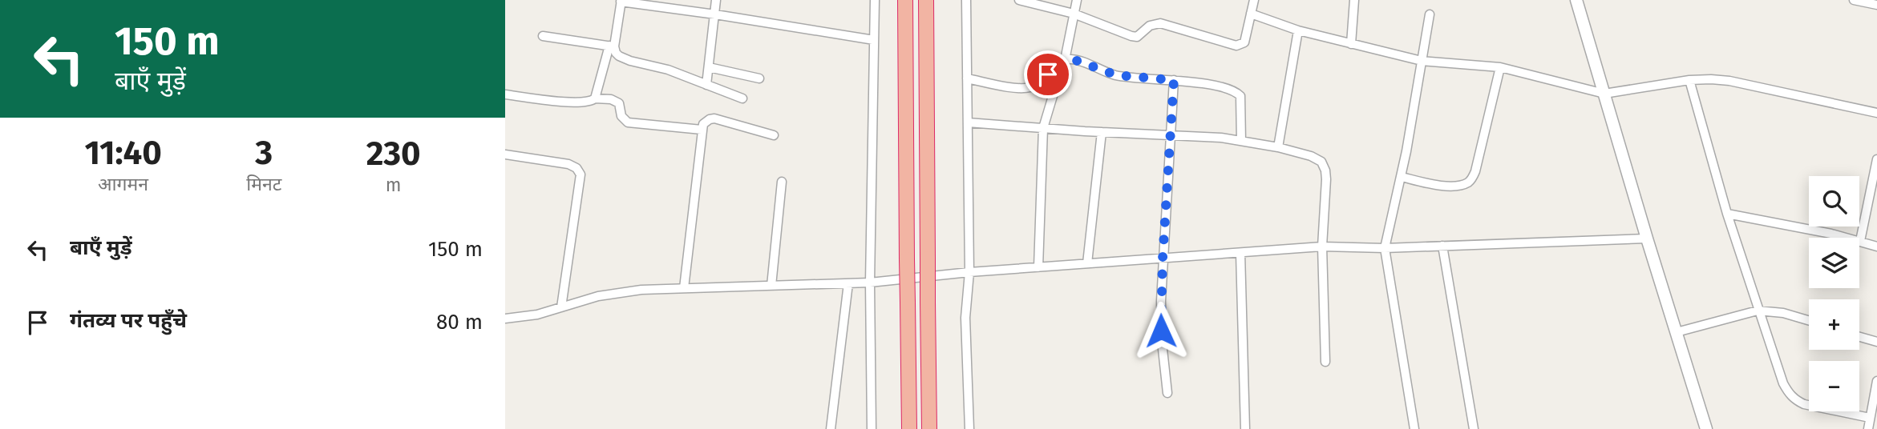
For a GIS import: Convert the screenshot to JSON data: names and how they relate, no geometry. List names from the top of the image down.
{
  "page": {
    "turn": ["150 m", "बाएँ मुड़ें"],
    "eta": [
      "11:40",
      "आगमन",
      "3",
      "मिनट",
      "230",
      "m"
    ],
    "map_buttons": ["+", "−"],
    "list": [
      {
        "name": "बाएँ मुड़ें",
        "value": "150 m"
      },
      {
        "name": "गंतव्य पर पहुँचे",
        "value": "80 m"
      }
    ]
  }
}
